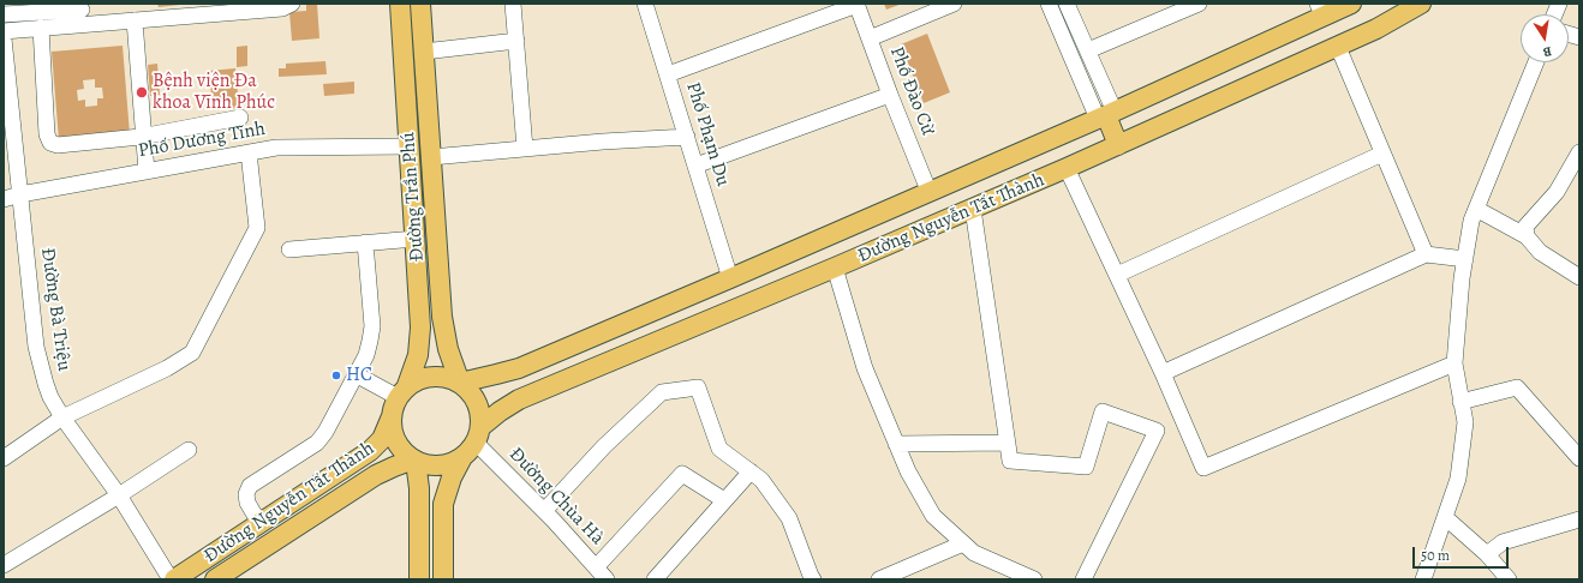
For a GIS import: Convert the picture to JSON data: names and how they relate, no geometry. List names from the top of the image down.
{
  "streets": {
    "main road": ["Đường Trần Phú", "Đường Nguyễn Tất Thành"],
    "street": [
      "Phố Đào Cừ",
      "Phố Phạm Du",
      "Phố Dương Tĩnh",
      "Đường Bà Triệu",
      "Đường Chùa Hà"
    ]
  },
  "crossings": [
    ["Phố Đào Cừ", "Đường Nguyễn Tất Thành"],
    ["Phố Phạm Du", "Đường Nguyễn Tất Thành"],
    ["Phố Dương Tĩnh", "Đường Trần Phú"],
    ["Phố Dương Tĩnh", "Đường Bà Triệu"],
    ["Đường Trần Phú", "Đường Nguyễn Tất Thành"],
    ["Đường Trần Phú", "Đường Chùa Hà"],
    ["Đường Nguyễn Tất Thành", "Đường Bà Triệu"],
    ["Đường Nguyễn Tất Thành", "Đường Chùa Hà"]
  ],
  "places": ["Bệnh viện Đa khoa Vĩnh Phúc", "HC"],
  "scale_bar": "50 m",
  "north": "bottom"
}
